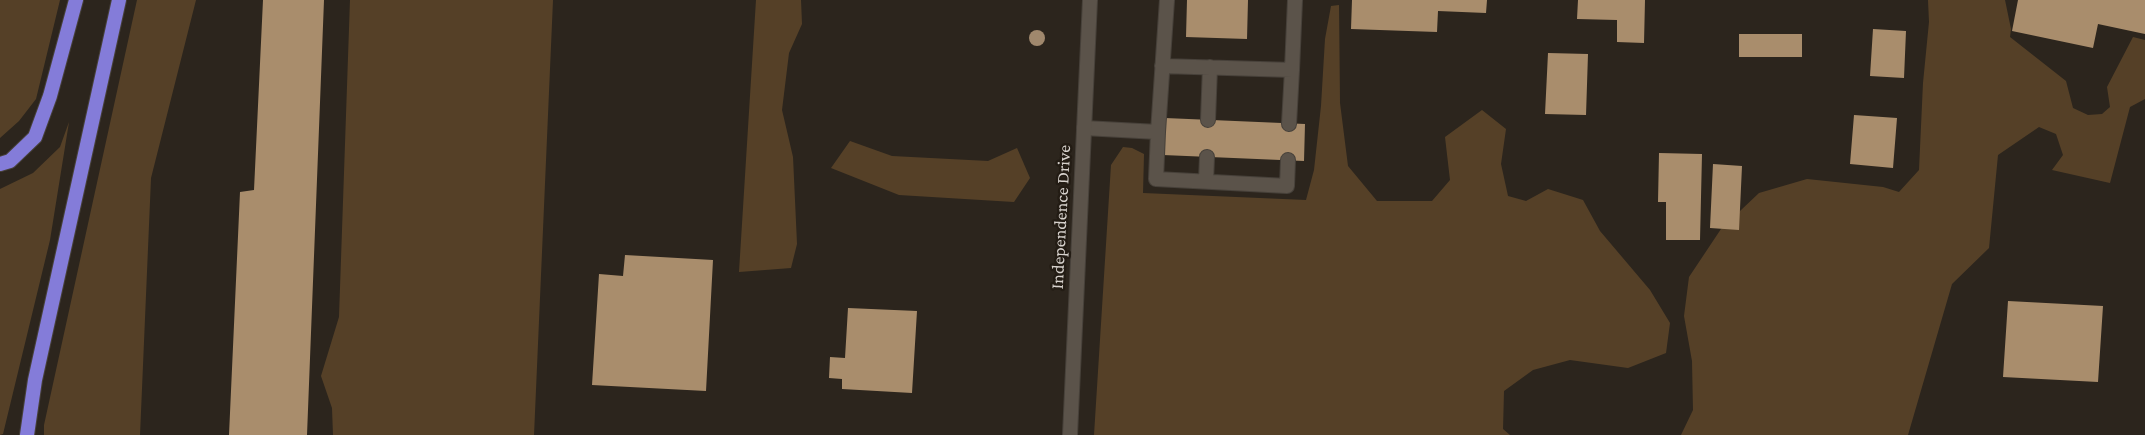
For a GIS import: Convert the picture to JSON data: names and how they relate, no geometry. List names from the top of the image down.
{
  "streets": {
    "street": ["Independence Drive"]
  }
}
